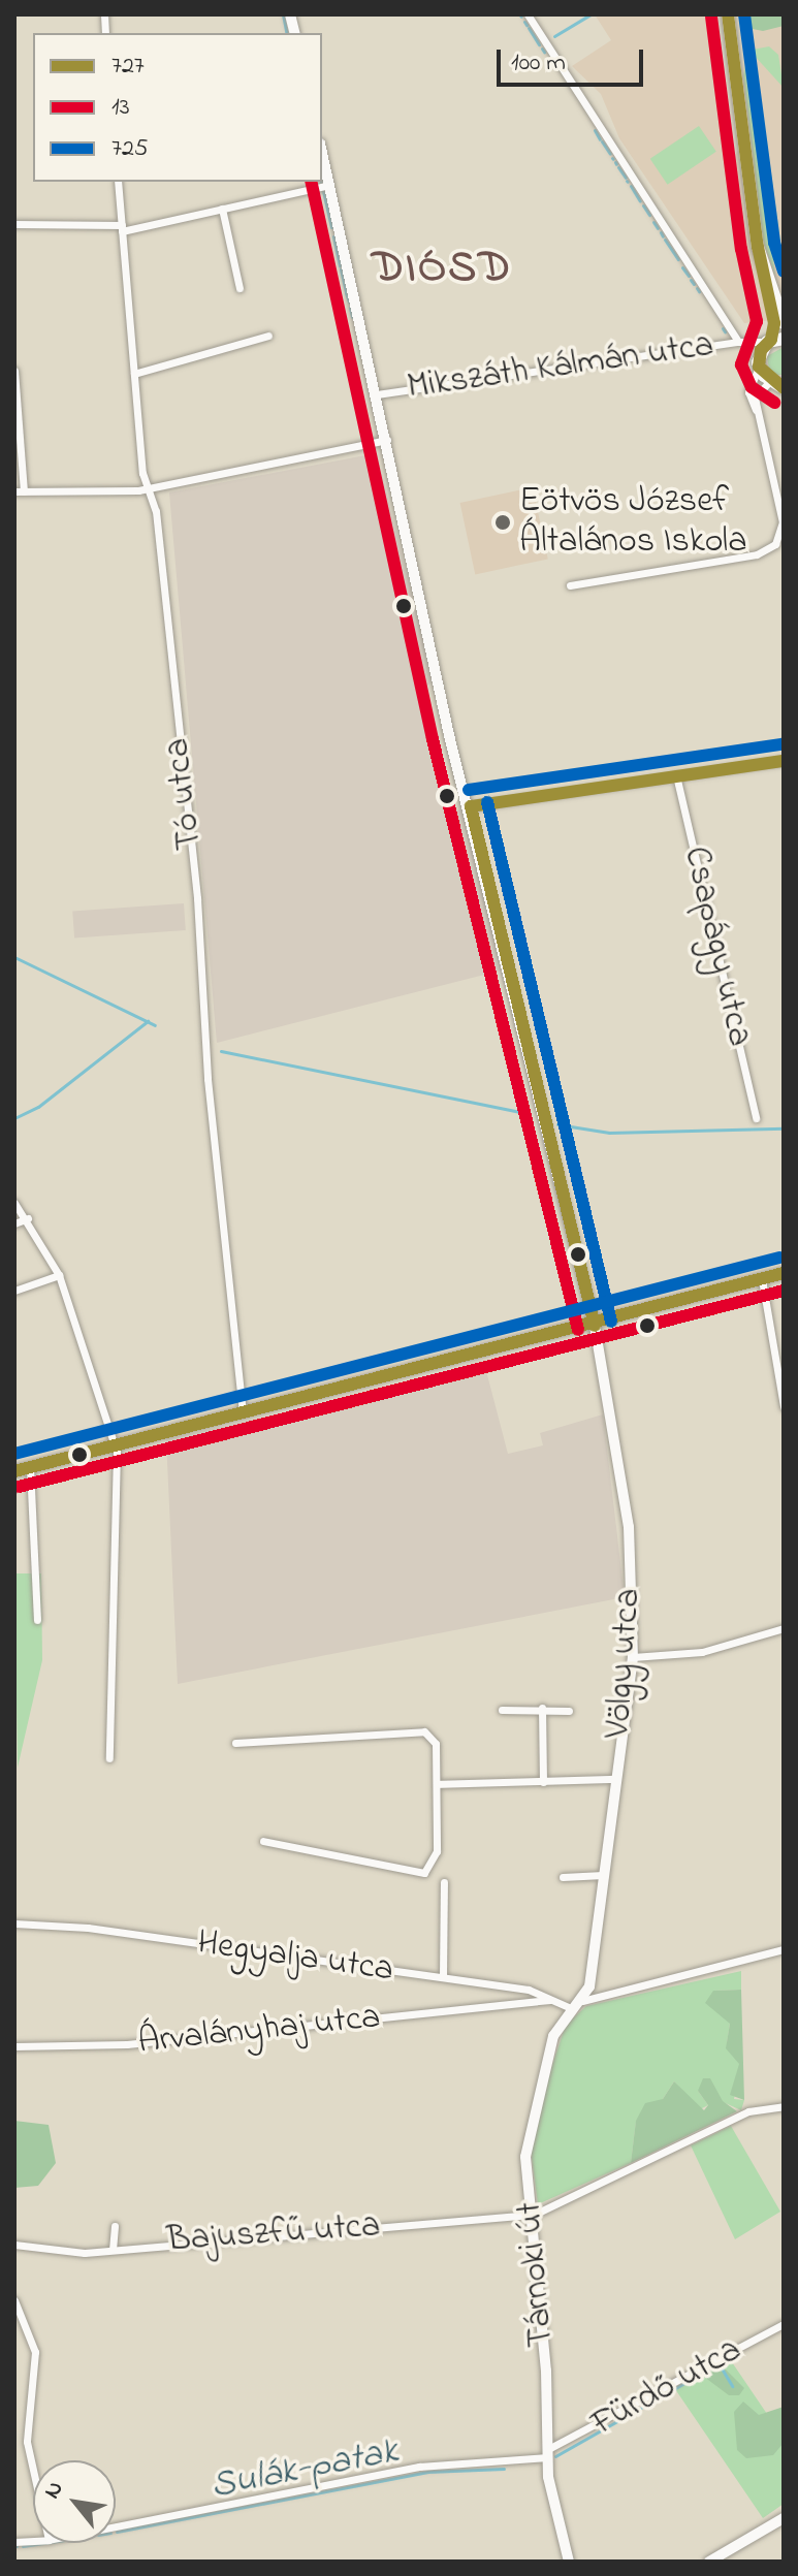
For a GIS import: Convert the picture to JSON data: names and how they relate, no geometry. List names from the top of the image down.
{
  "streets": {
    "street": [
      "Mikszáth Kálmán utca",
      "Tó utca",
      "Csapágy utca",
      "Völgy utca",
      "Hegyalja utca",
      "Árvalányhaj utca",
      "Bajuszfű utca",
      "Tárnoki út",
      "Fürdő utca"
    ]
  },
  "crossings": [
    ["Mikszáth Kálmán utca", "Völgy utca"],
    ["Völgy utca", "Tárnoki út"],
    ["Hegyalja utca", "Árvalányhaj utca"],
    ["Hegyalja utca", "Tárnoki út"],
    ["Bajuszfű utca", "Tárnoki út"],
    ["Tárnoki út", "Fürdő utca"]
  ],
  "districts": ["DIÓSD"],
  "water": ["Sulák-patak"],
  "places": ["Eötvös József Általános Iskola"],
  "lines": ["transit line 727", "transit line 725", "transit line 13"],
  "legend": ["727", "13", "725"],
  "scale_bar": "100 m",
  "north": "top left"
}
